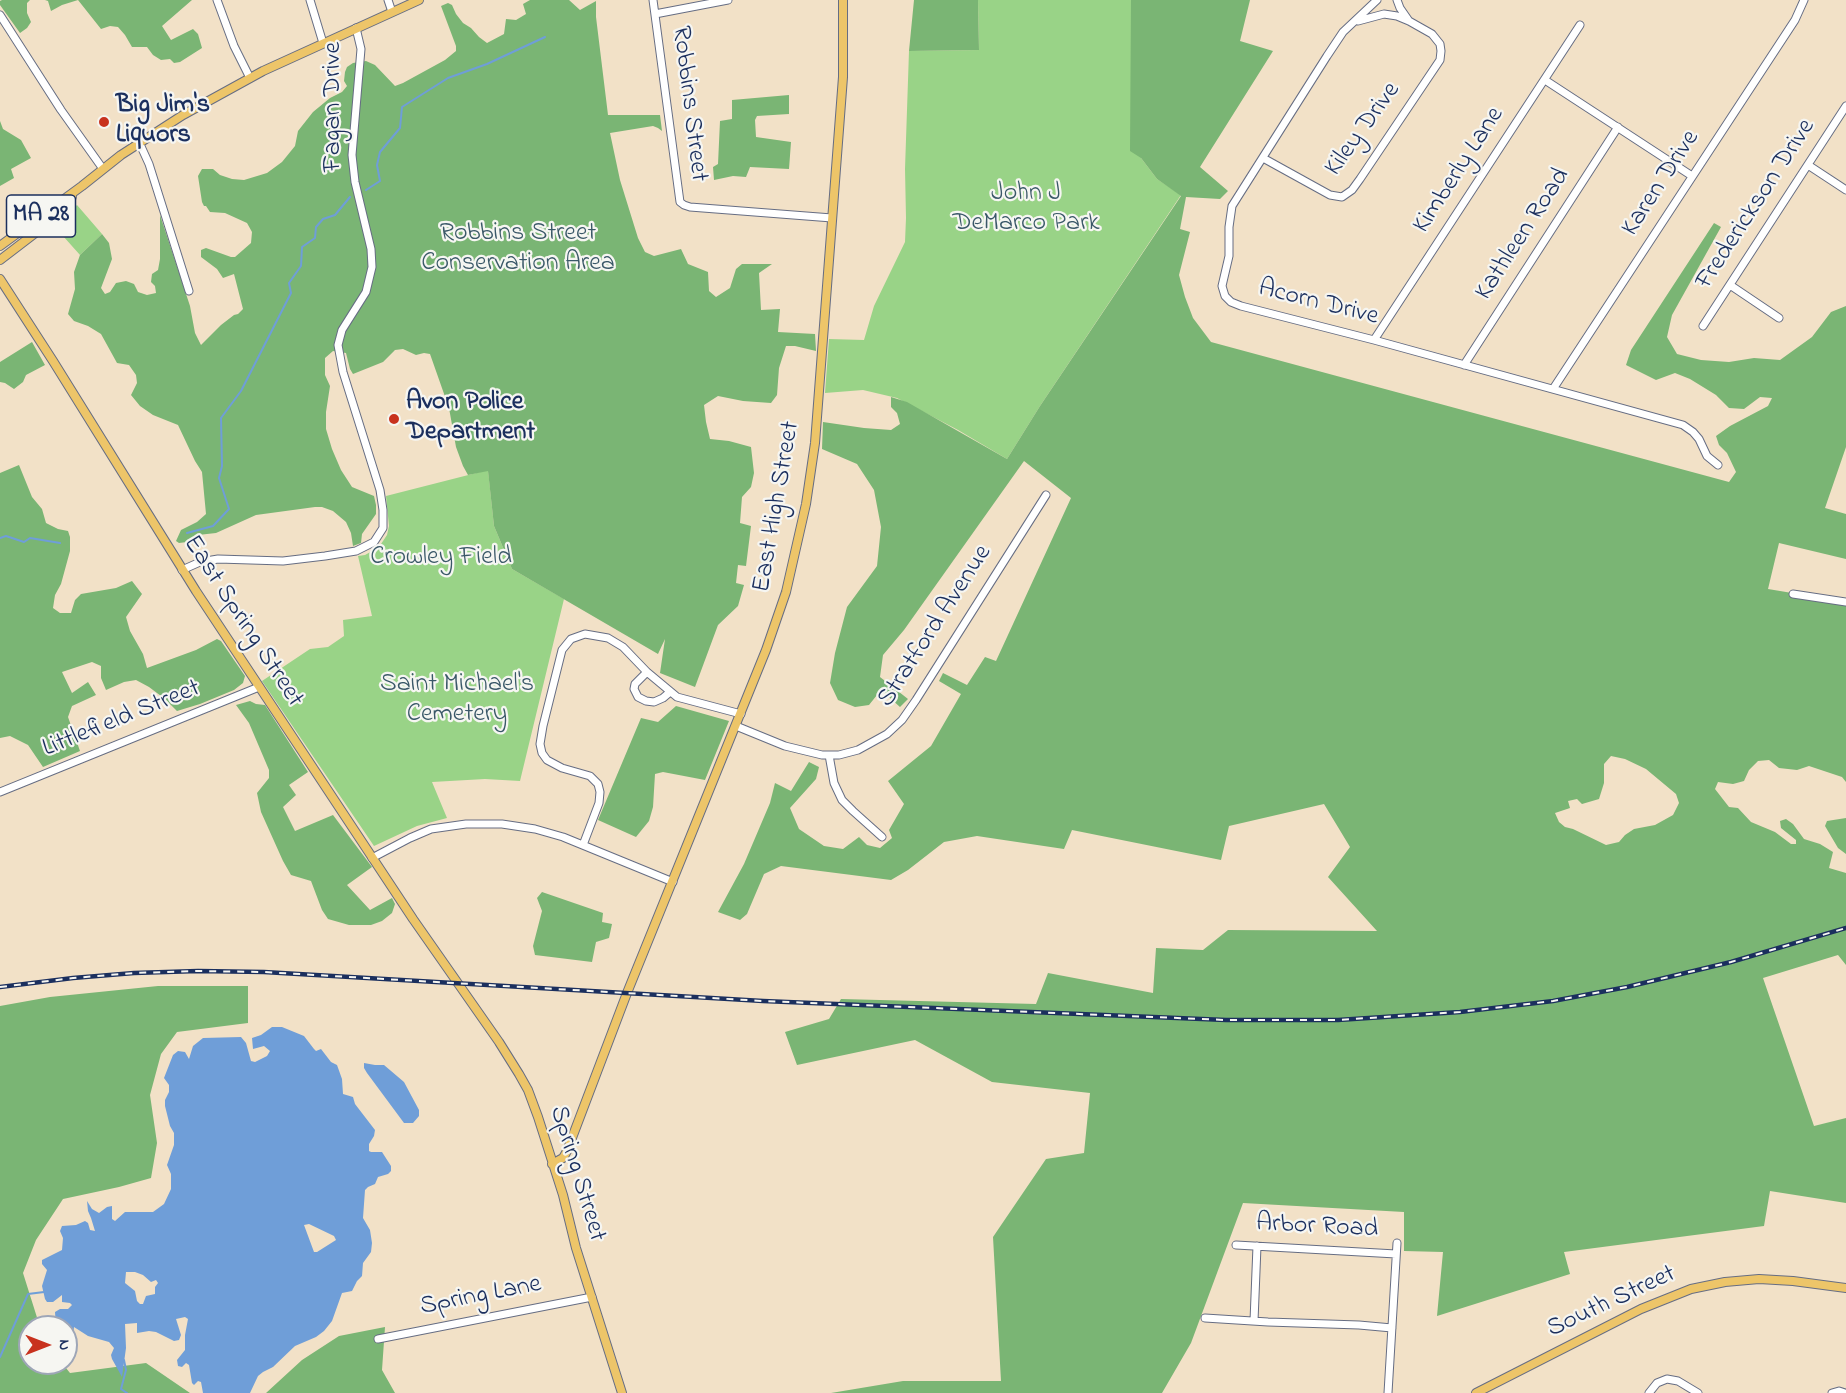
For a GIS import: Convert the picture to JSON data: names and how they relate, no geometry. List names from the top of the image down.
{
  "streets": {
    "main road": [
      "MA 28",
      "East High Street",
      "East Spring Street",
      "Spring Street",
      "South Street"
    ],
    "street": [
      "Robbins Street",
      "Fagan Drive",
      "Kiley Drive",
      "Kimberly Lane",
      "Karen Drive",
      "Frederickson Drive",
      "Kathleen Road",
      "Acorn Drive",
      "Stratford Avenue",
      "Littlefield Street",
      "Arbor Road",
      "Spring Lane"
    ]
  },
  "crossings": [
    ["Robbins Street", "East High Street"],
    ["Fagan Drive", "MA 28"],
    ["Fagan Drive", "East Spring Street"],
    ["Kiley Drive", "Acorn Drive"],
    ["Kimberly Lane", "Acorn Drive"],
    ["Karen Drive", "Acorn Drive"],
    ["Kathleen Road", "Acorn Drive"],
    ["East High Street", "Stratford Avenue"],
    ["East High Street", "Spring Street"],
    ["East Spring Street", "Littlefield Street"],
    ["East Spring Street", "Spring Street"],
    ["Spring Street", "Spring Lane"]
  ],
  "parks": [
    "John J DeMarco Park",
    "Robbins Street Conservation Area",
    "Crowley Field",
    "Saint Michael's Cemetery"
  ],
  "places": ["Big Jim's Liquors", "Avon Police Department"],
  "north": "right"
}
